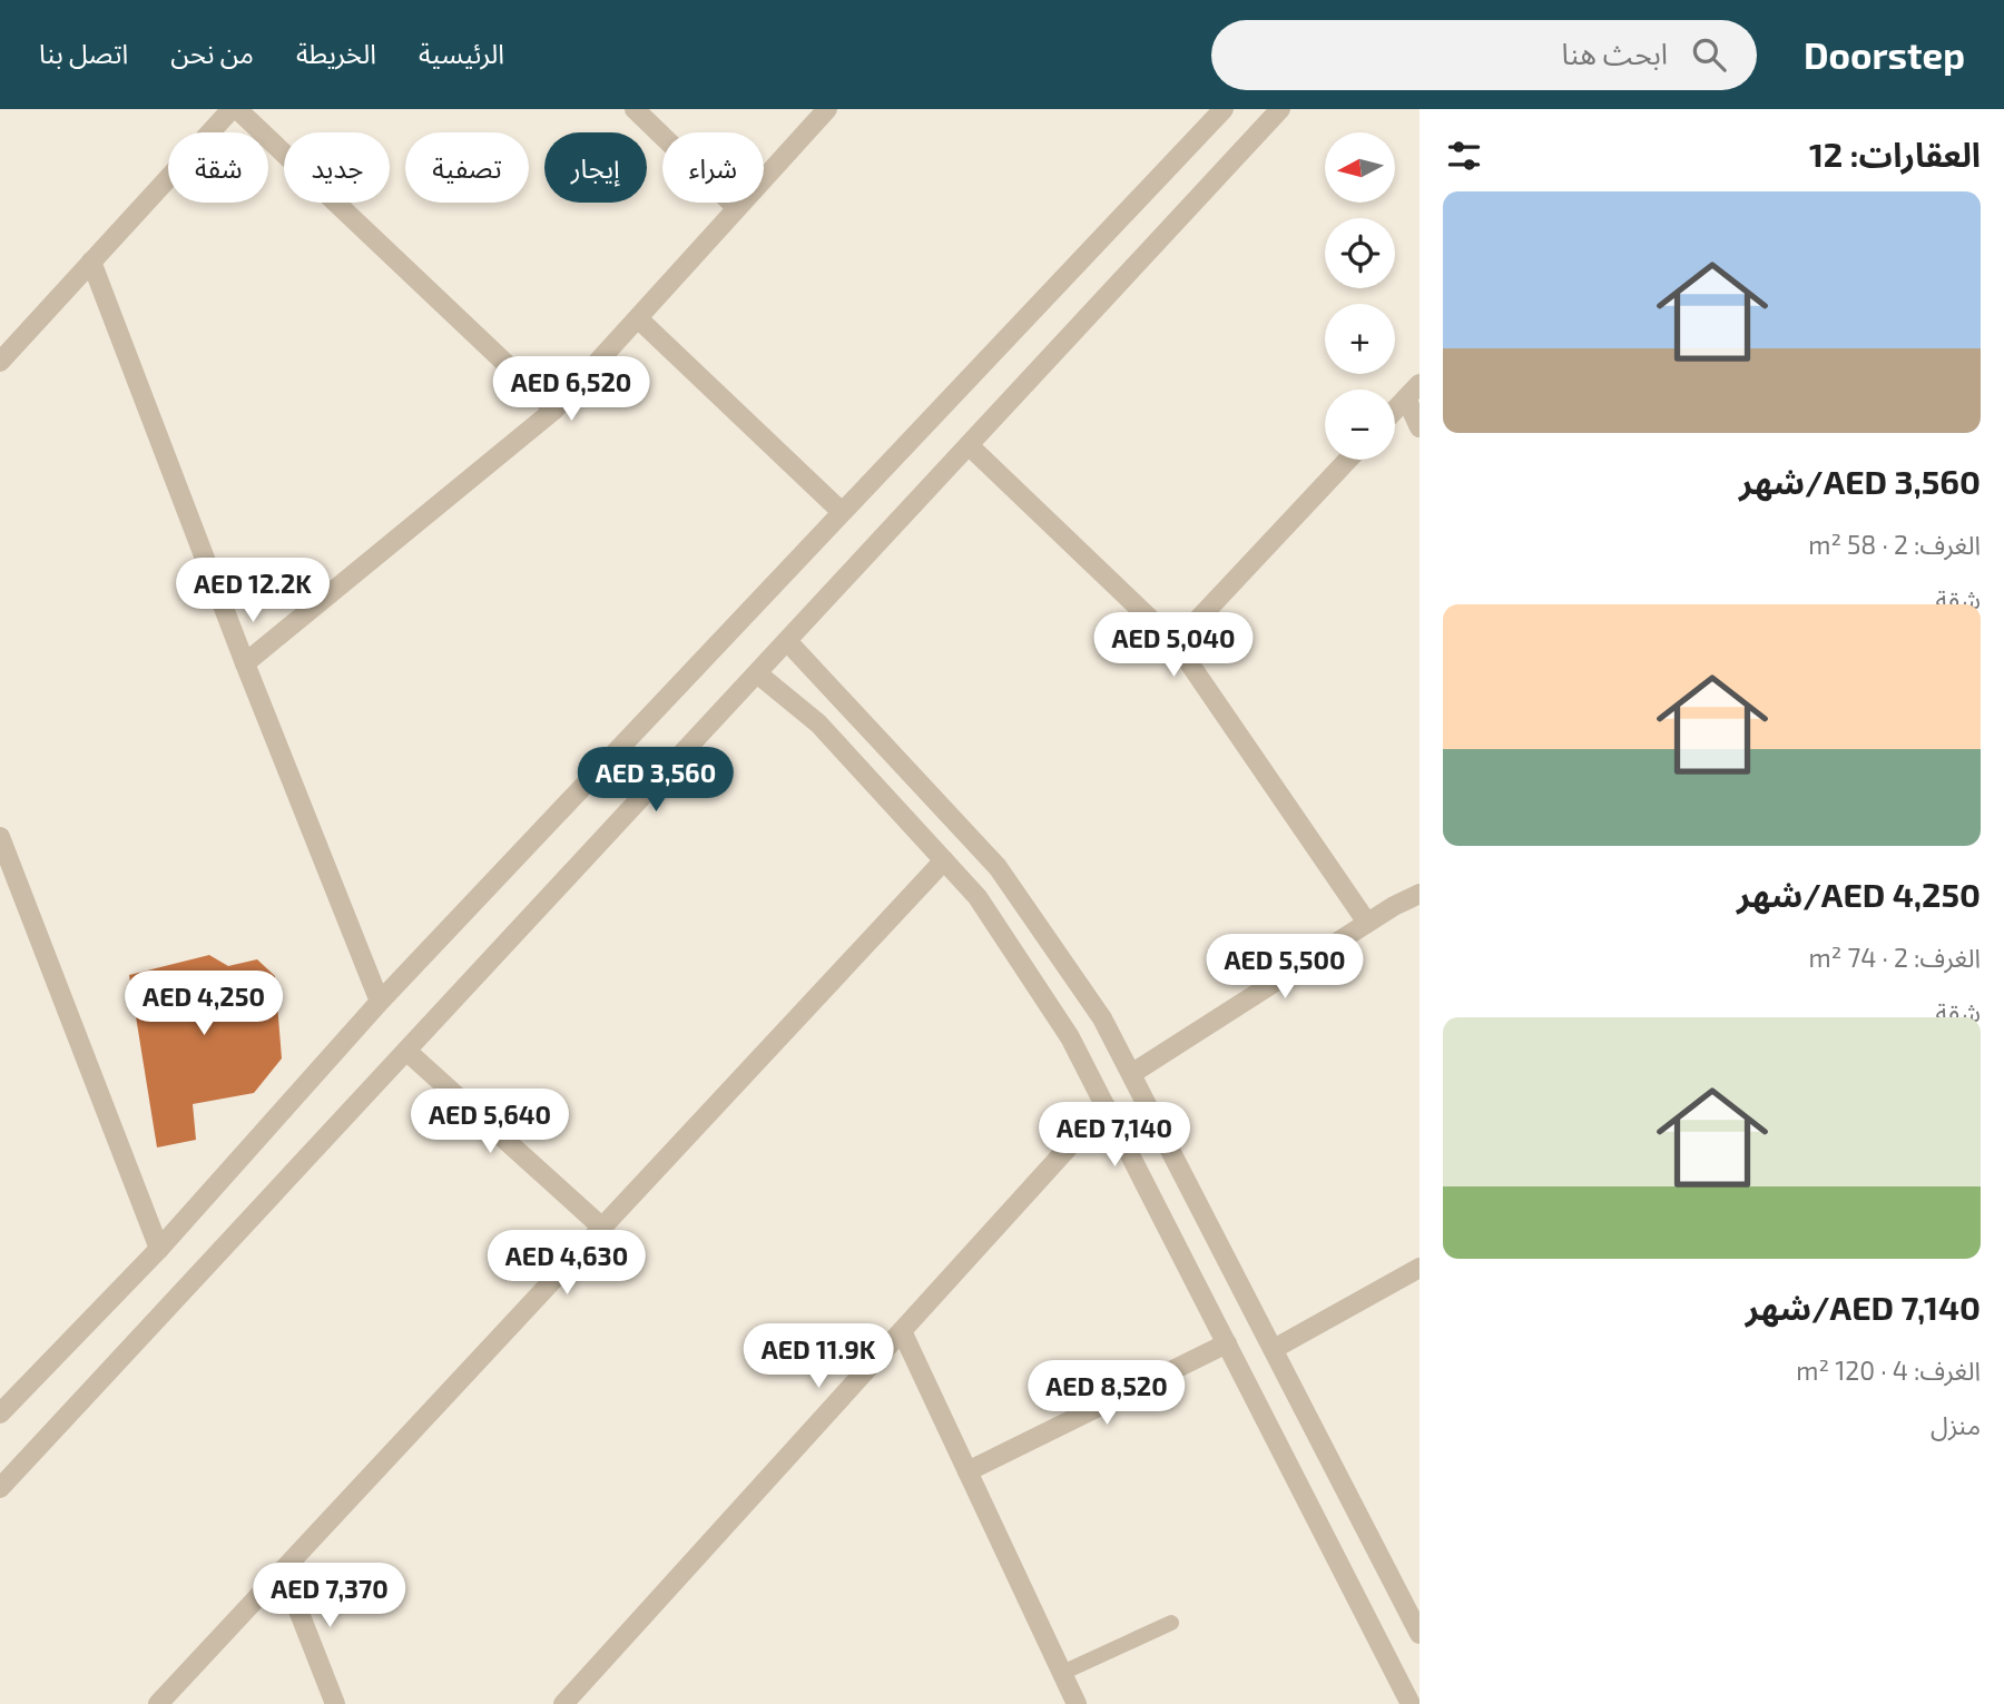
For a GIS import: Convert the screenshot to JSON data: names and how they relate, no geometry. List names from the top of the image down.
{
  "north": "left",
  "page": {
    "header": "Doorstep",
    "search": "ابحث هنا",
    "nav": [
      "الرئيسية",
      "الخريطة",
      "من نحن",
      "اتصل بنا"
    ],
    "heading": "العقارات: 12",
    "map_buttons": ["+", "−"],
    "chip": [
      "شراء",
      "إيجار",
      "تصفية",
      "جديد",
      "شقة"
    ],
    "list": [
      {
        "name": "AED 3,560/شهر",
        "note": "الغرف: 2 · 58 m² · شقة"
      },
      {
        "name": "AED 4,250/شهر",
        "note": "الغرف: 2 · 74 m² · شقة"
      },
      {
        "name": "AED 7,140/شهر",
        "note": "الغرف: 4 · 120 m² · منزل"
      }
    ],
    "price": [
      "AED 6,520",
      "AED 12.2K",
      "AED 5,040",
      "AED 3,560",
      "AED 5,500",
      "AED 4,250",
      "AED 5,640",
      "AED 7,140",
      "AED 4,630",
      "AED 11.9K",
      "AED 8,520",
      "AED 7,370"
    ]
  }
}
